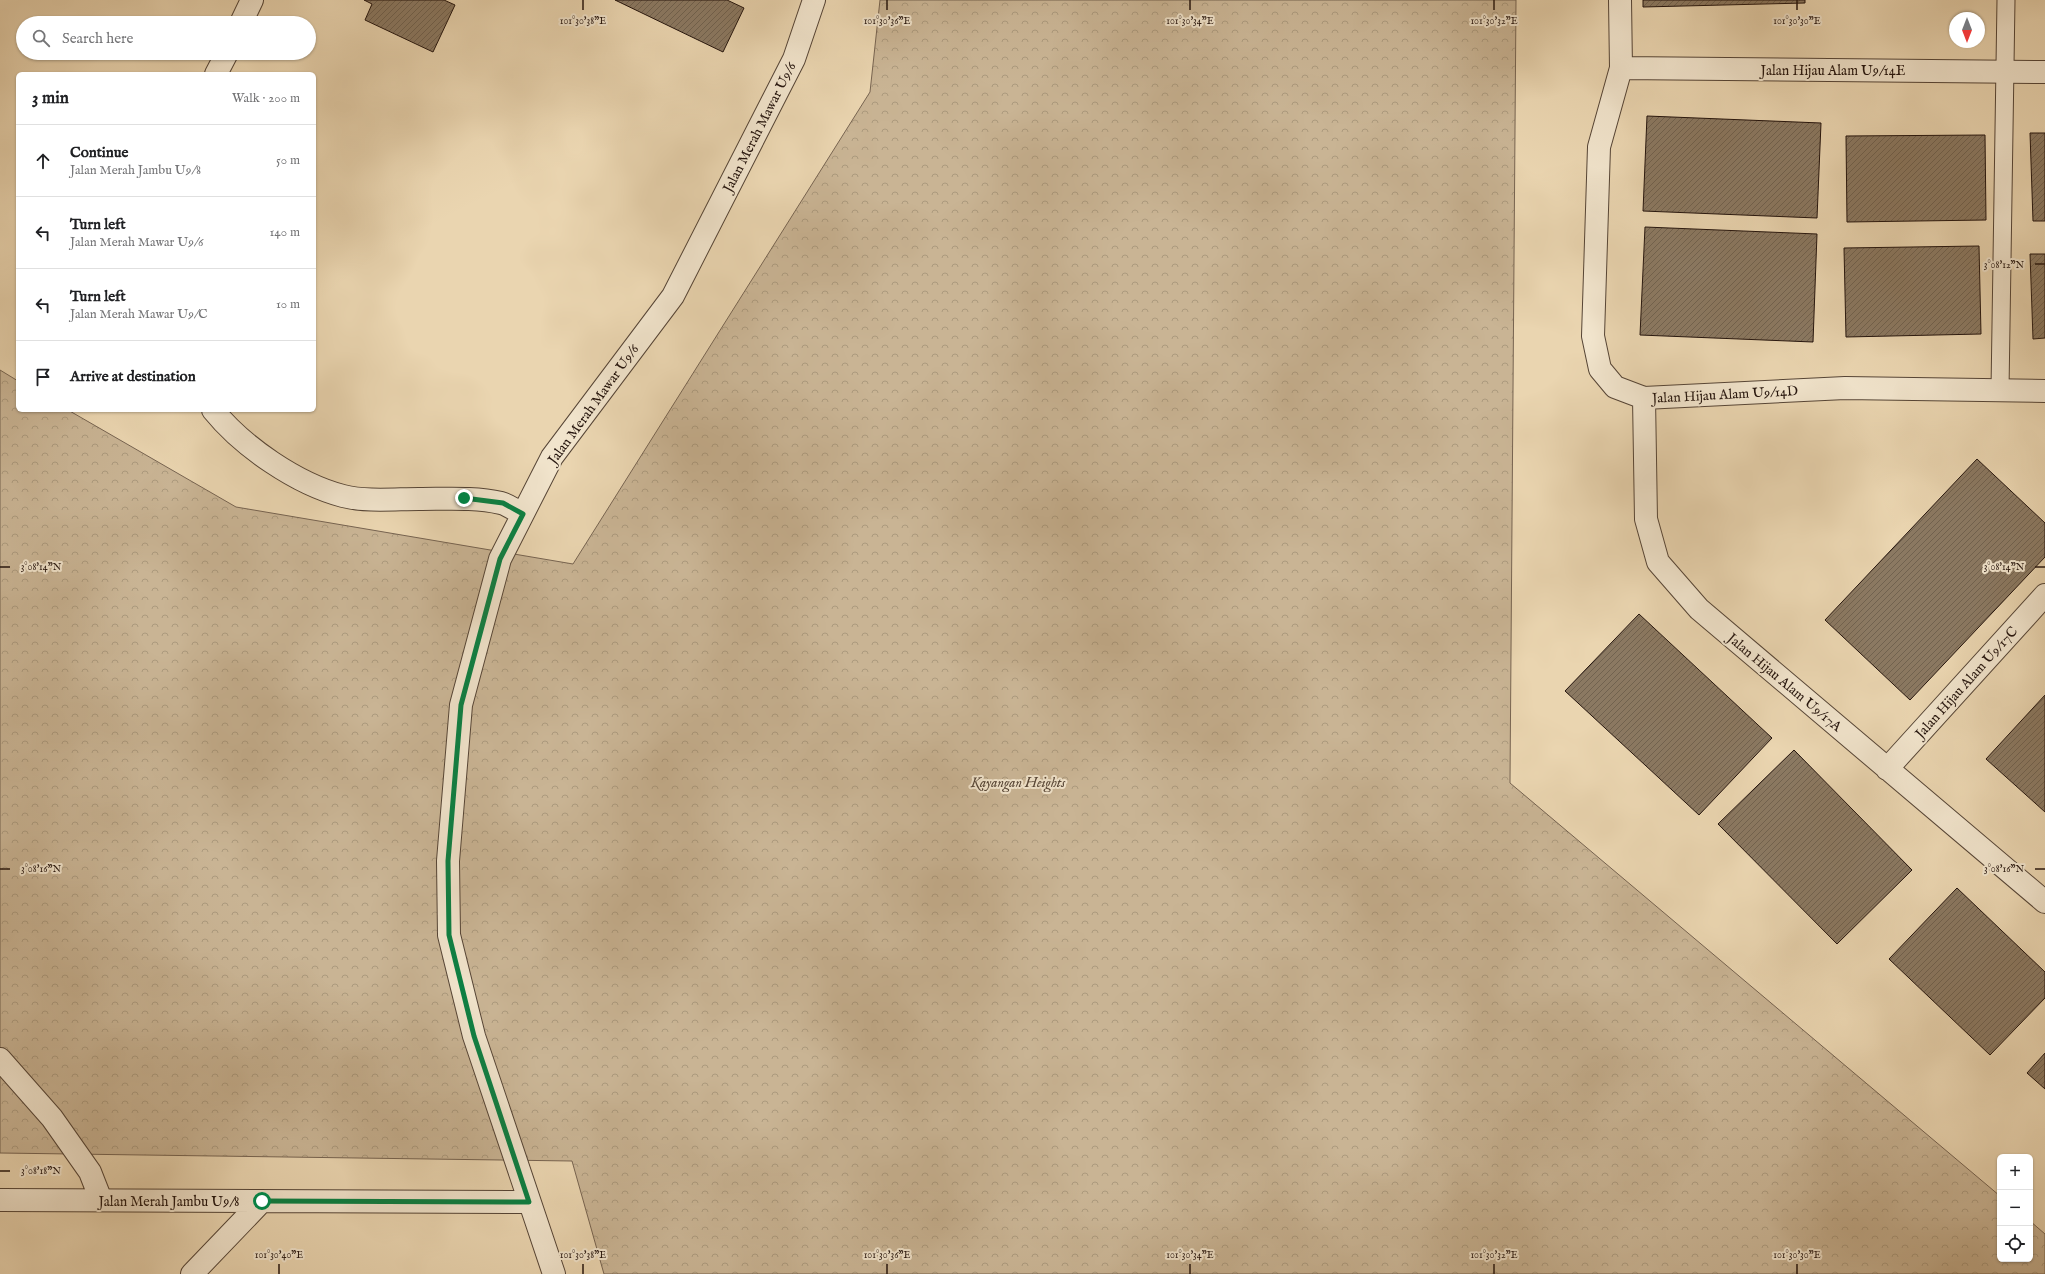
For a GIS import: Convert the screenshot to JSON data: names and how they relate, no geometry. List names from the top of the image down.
{
  "streets": {
    "street": [
      "Jalan Hijau Alam U9/14E",
      "Jalan Merah Mawar U9/6",
      "Jalan Hijau Alam U9/14D",
      "Jalan Hijau Alam U9/17A",
      "Jalan Hijau Alam U9/17C",
      "Jalan Merah Jambu U9/8"
    ]
  },
  "crossings": [
    ["Jalan Hijau Alam U9/14E", "Jalan Hijau Alam U9/14D"],
    ["Jalan Merah Mawar U9/6", "Jalan Merah Jambu U9/8"],
    ["Jalan Hijau Alam U9/14D", "Jalan Hijau Alam U9/17A"],
    ["Jalan Hijau Alam U9/17A", "Jalan Hijau Alam U9/17C"]
  ],
  "parks": ["Kayangan Heights"],
  "north": "bottom",
  "page": {
    "search": "Search here",
    "heading": ["3 min", "Walk · 200 m"],
    "list": [
      ["Continue", "Jalan Merah Jambu U9/8", "50 m"],
      ["Turn left", "Jalan Merah Mawar U9/6", "140 m"],
      ["Turn left", "Jalan Merah Mawar U9/C", "10 m"],
      "Arrive at destination"
    ],
    "map_buttons": ["+", "−"]
  },
  "coordinates": [
    "101°30'38\"E",
    "101°30'36\"E",
    "101°30'34\"E",
    "101°30'32\"E",
    "101°30'30\"E",
    "3°08'12\"N",
    "3°08'14\"N",
    "3°08'16\"N",
    "3°08'18\"N",
    "101°30'40\"E"
  ]
}
